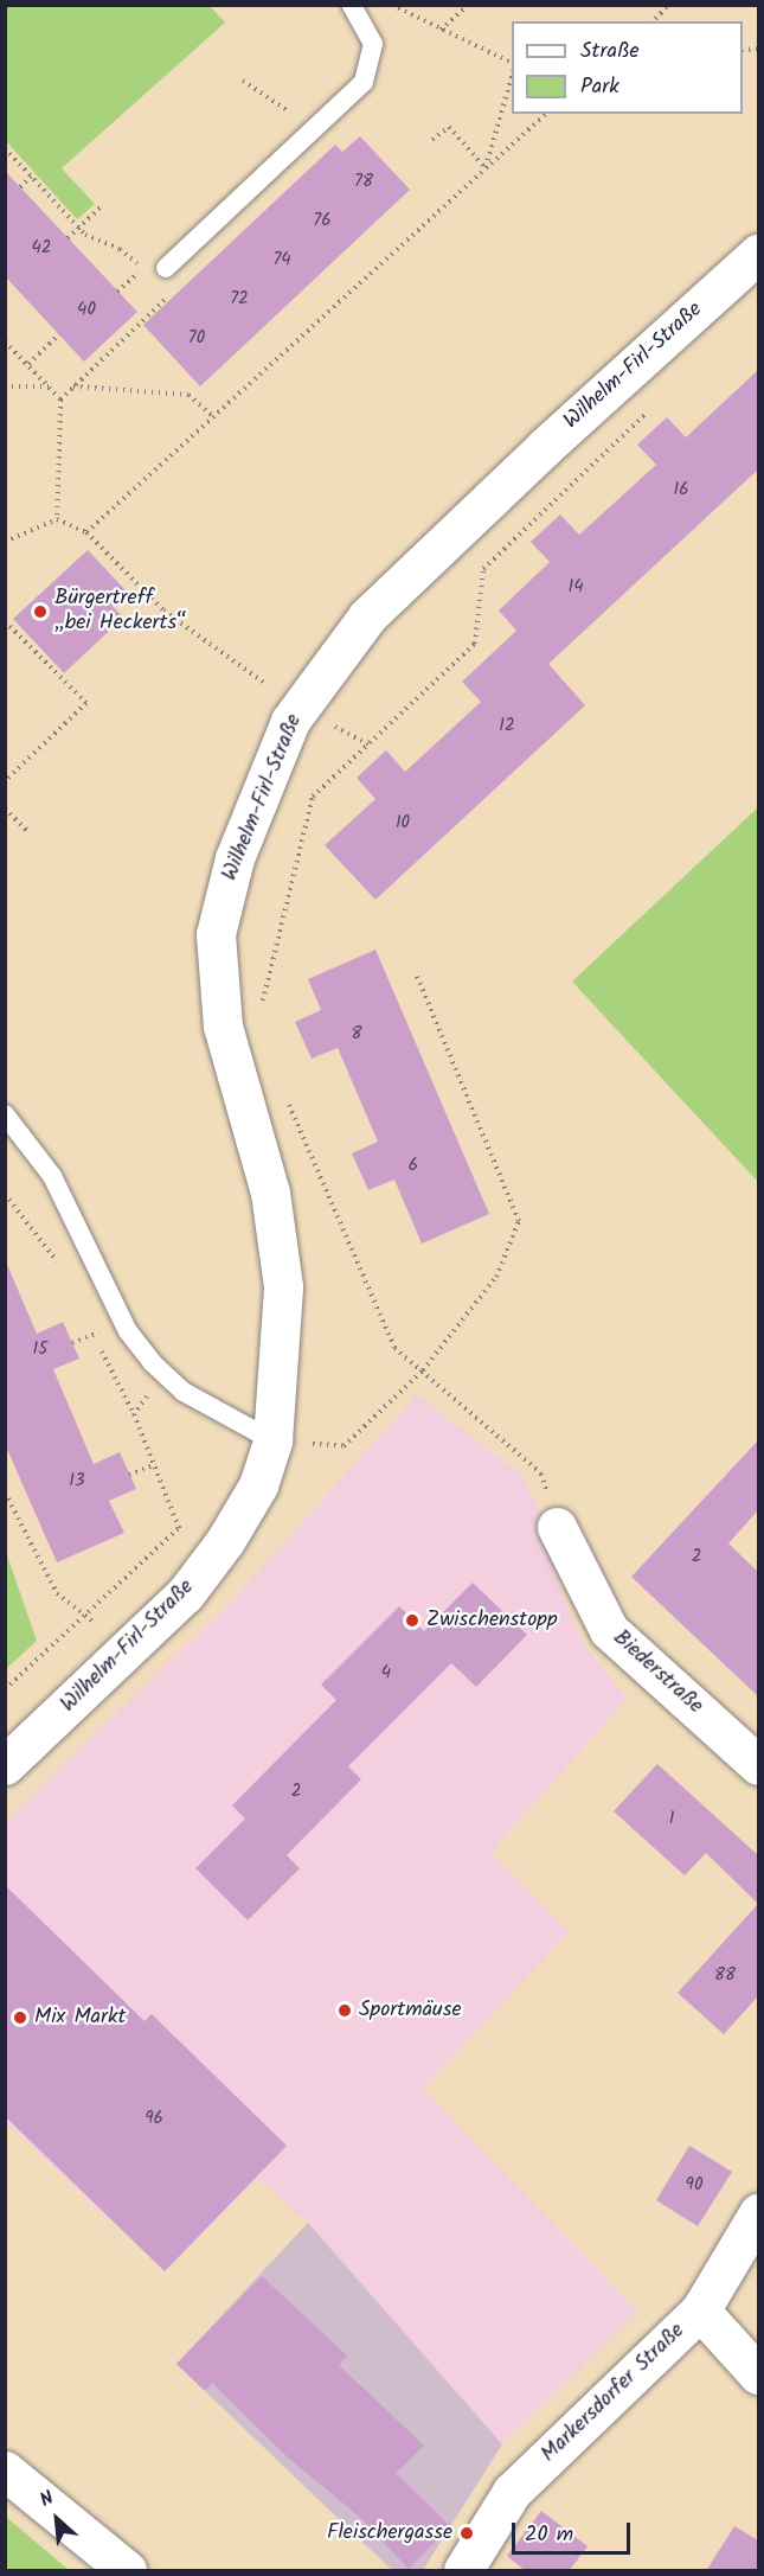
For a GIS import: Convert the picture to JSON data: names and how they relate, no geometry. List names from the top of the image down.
{
  "streets": {
    "street": ["Wilhelm-Firl-Straße", "Biederstraße", "Markersdorfer Straße"]
  },
  "places": [
    "Bürgertreff „bei Heckerts“",
    "Zwischenstopp",
    "Sportmäuse",
    "Mix Markt",
    "Fleischergasse"
  ],
  "house_numbers": [
    "78",
    "76",
    "42",
    "74",
    "72",
    "40",
    "70",
    "16",
    "14",
    "12",
    "10",
    "8",
    "6",
    "15",
    "13",
    "2",
    "4",
    "2",
    "1",
    "88",
    "96",
    "90"
  ],
  "legend": ["Straße", "Park"],
  "scale_bar": "20 m",
  "north": "top left"
}
